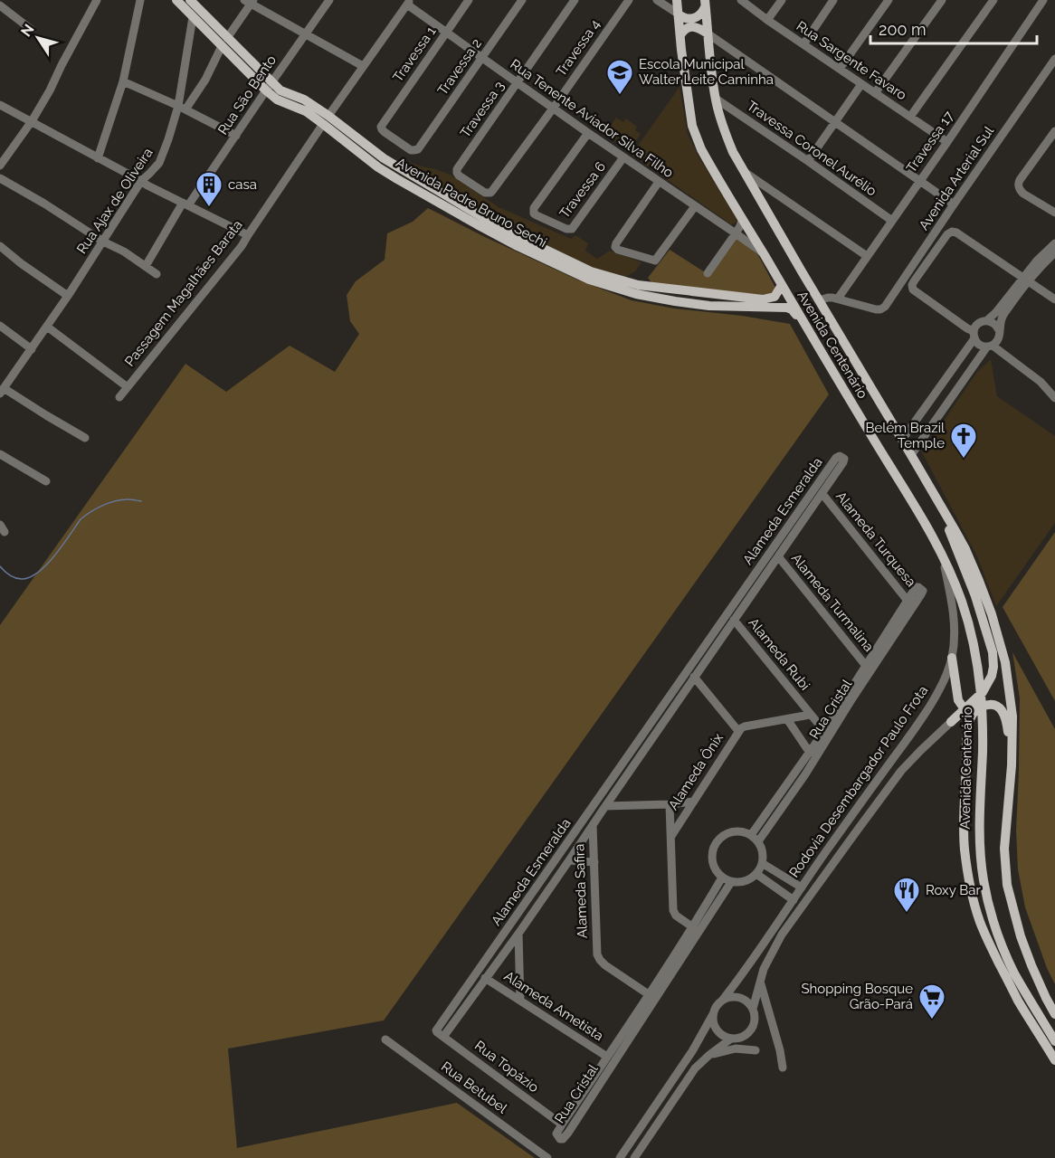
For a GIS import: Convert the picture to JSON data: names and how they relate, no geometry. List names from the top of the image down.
{
  "streets": {
    "main road": [
      "Rua Ajax de Oliveira",
      "Avenida Padre Bruno Sechi",
      "Avenida Centenário",
      "Rodovia Desembargador Paulo Frota"
    ],
    "street": [
      "Travessa 4",
      "Travessa 1",
      "Rua Sargente Favaro",
      "Travessa 2",
      "Rua São Bento",
      "Travessa 3",
      "Rua Tenente Aviador Silva Filho",
      "Travessa 17",
      "Travessa Coronel Aurélio",
      "Avenida Arterial Sul",
      "Travessa 6",
      "Passagem Magalhães Barata",
      "Alameda Esmeralda",
      "Alameda Turquesa",
      "Alameda Turmalina",
      "Alameda Rubi",
      "Rua Cristal",
      "Alameda Ônix",
      "Alameda Safira",
      "Alameda Ametista",
      "Rua Topázio",
      "Rua Betubel"
    ]
  },
  "crossings": [
    ["Travessa 4", "Travessa 3"],
    ["Travessa 4", "Rua Tenente Aviador Silva Filho"],
    ["Travessa 1", "Travessa 2"],
    ["Travessa 1", "Rua Tenente Aviador Silva Filho"],
    ["Rua Sargente Favaro", "Travessa 17"],
    ["Travessa 2", "Rua Tenente Aviador Silva Filho"],
    ["Rua São Bento", "Avenida Padre Bruno Sechi"],
    ["Travessa 3", "Rua Tenente Aviador Silva Filho"],
    ["Rua Tenente Aviador Silva Filho", "Travessa 6"],
    ["Rua Tenente Aviador Silva Filho", "Passagem Magalhães Barata"],
    ["Rua Tenente Aviador Silva Filho", "Avenida Centenário"],
    ["Travessa 17", "Travessa Coronel Aurélio"],
    ["Travessa 17", "Avenida Arterial Sul"],
    ["Travessa Coronel Aurélio", "Avenida Centenário"],
    ["Rua Ajax de Oliveira", "Avenida Padre Bruno Sechi"],
    ["Avenida Padre Bruno Sechi", "Passagem Magalhães Barata"],
    ["Avenida Padre Bruno Sechi", "Avenida Centenário"],
    ["Avenida Centenário", "Rodovia Desembargador Paulo Frota"],
    ["Alameda Esmeralda", "Alameda Turquesa"],
    ["Alameda Esmeralda", "Alameda Turmalina"],
    ["Alameda Esmeralda", "Alameda Rubi"],
    ["Alameda Esmeralda", "Alameda Safira"],
    ["Alameda Esmeralda", "Alameda Ametista"],
    ["Alameda Esmeralda", "Rua Topázio"],
    ["Alameda Turquesa", "Rua Cristal"],
    ["Alameda Turmalina", "Rua Cristal"],
    ["Alameda Rubi", "Rua Cristal"],
    ["Alameda Rubi", "Alameda Ônix"],
    ["Rua Cristal", "Alameda Ônix"],
    ["Rua Cristal", "Alameda Safira"],
    ["Rua Cristal", "Alameda Ametista"],
    ["Rua Cristal", "Rua Topázio"]
  ],
  "places": {
    "school or university": ["Escola Municipal Walter Leite Caminha"],
    "building": ["casa"],
    "church": ["Belém Brazil Temple"],
    "restaurant": ["Roxy Bar"],
    "supermarket": ["Shopping Bosque Grão-Pará"]
  },
  "scale_bar": "200 m",
  "north": "top left"
}
